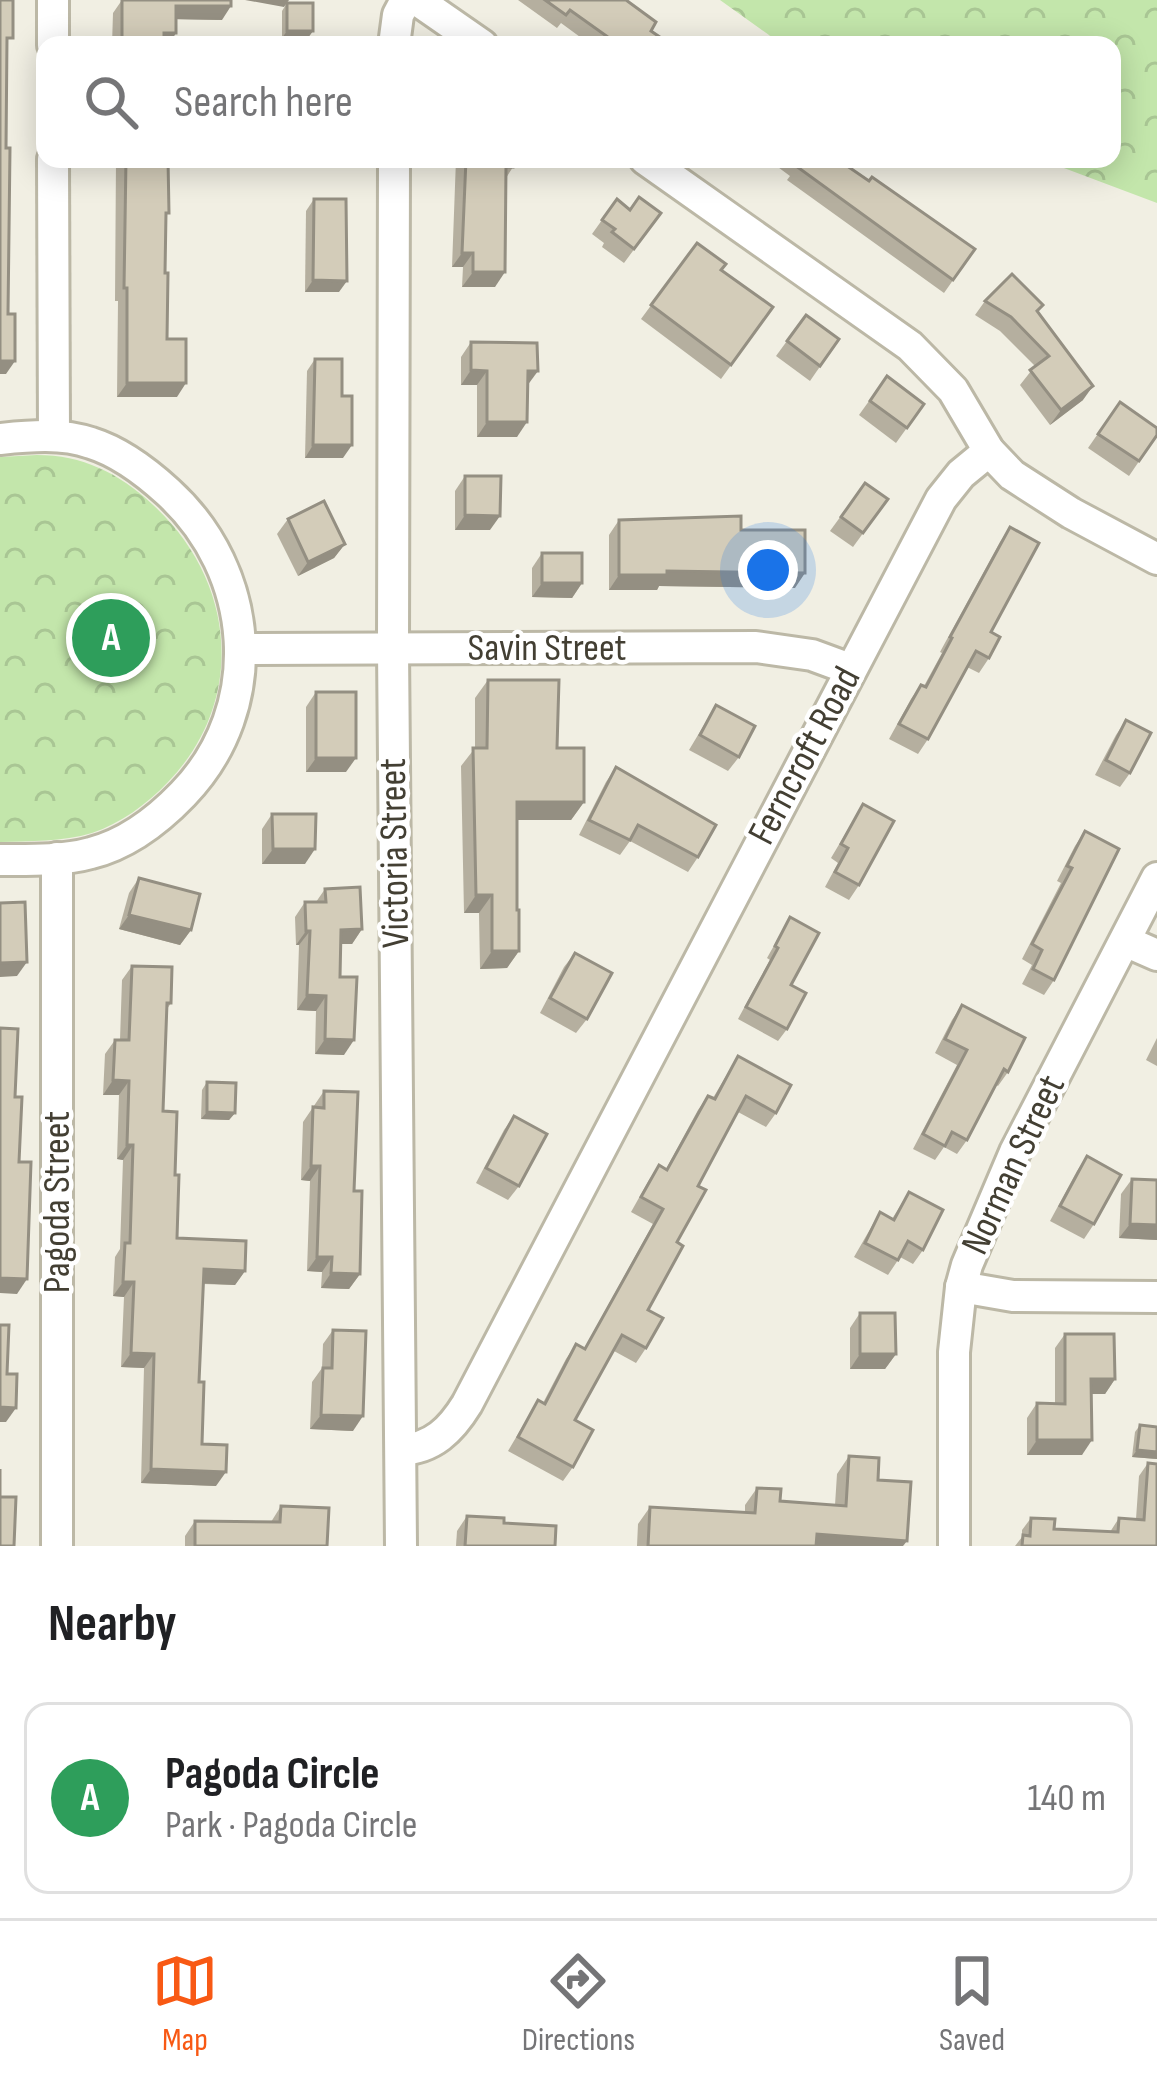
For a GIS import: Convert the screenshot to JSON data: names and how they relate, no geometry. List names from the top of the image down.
{
  "streets": {
    "street": [
      "Savin Street",
      "Ferncroft Road",
      "Victoria Street",
      "Norman Street",
      "Pagoda Street"
    ]
  },
  "crossings": [
    ["Savin Street", "Ferncroft Road"],
    ["Savin Street", "Victoria Street"],
    ["Ferncroft Road", "Victoria Street"]
  ],
  "page": {
    "search": "Search here",
    "pins": "A",
    "heading": "Nearby",
    "list": [
      {
        "mark": "A",
        "name": "Pagoda Circle",
        "note": "Park · Pagoda Circle",
        "value": "140 m"
      }
    ],
    "nav": ["Map", "Directions", "Saved"]
  }
}
